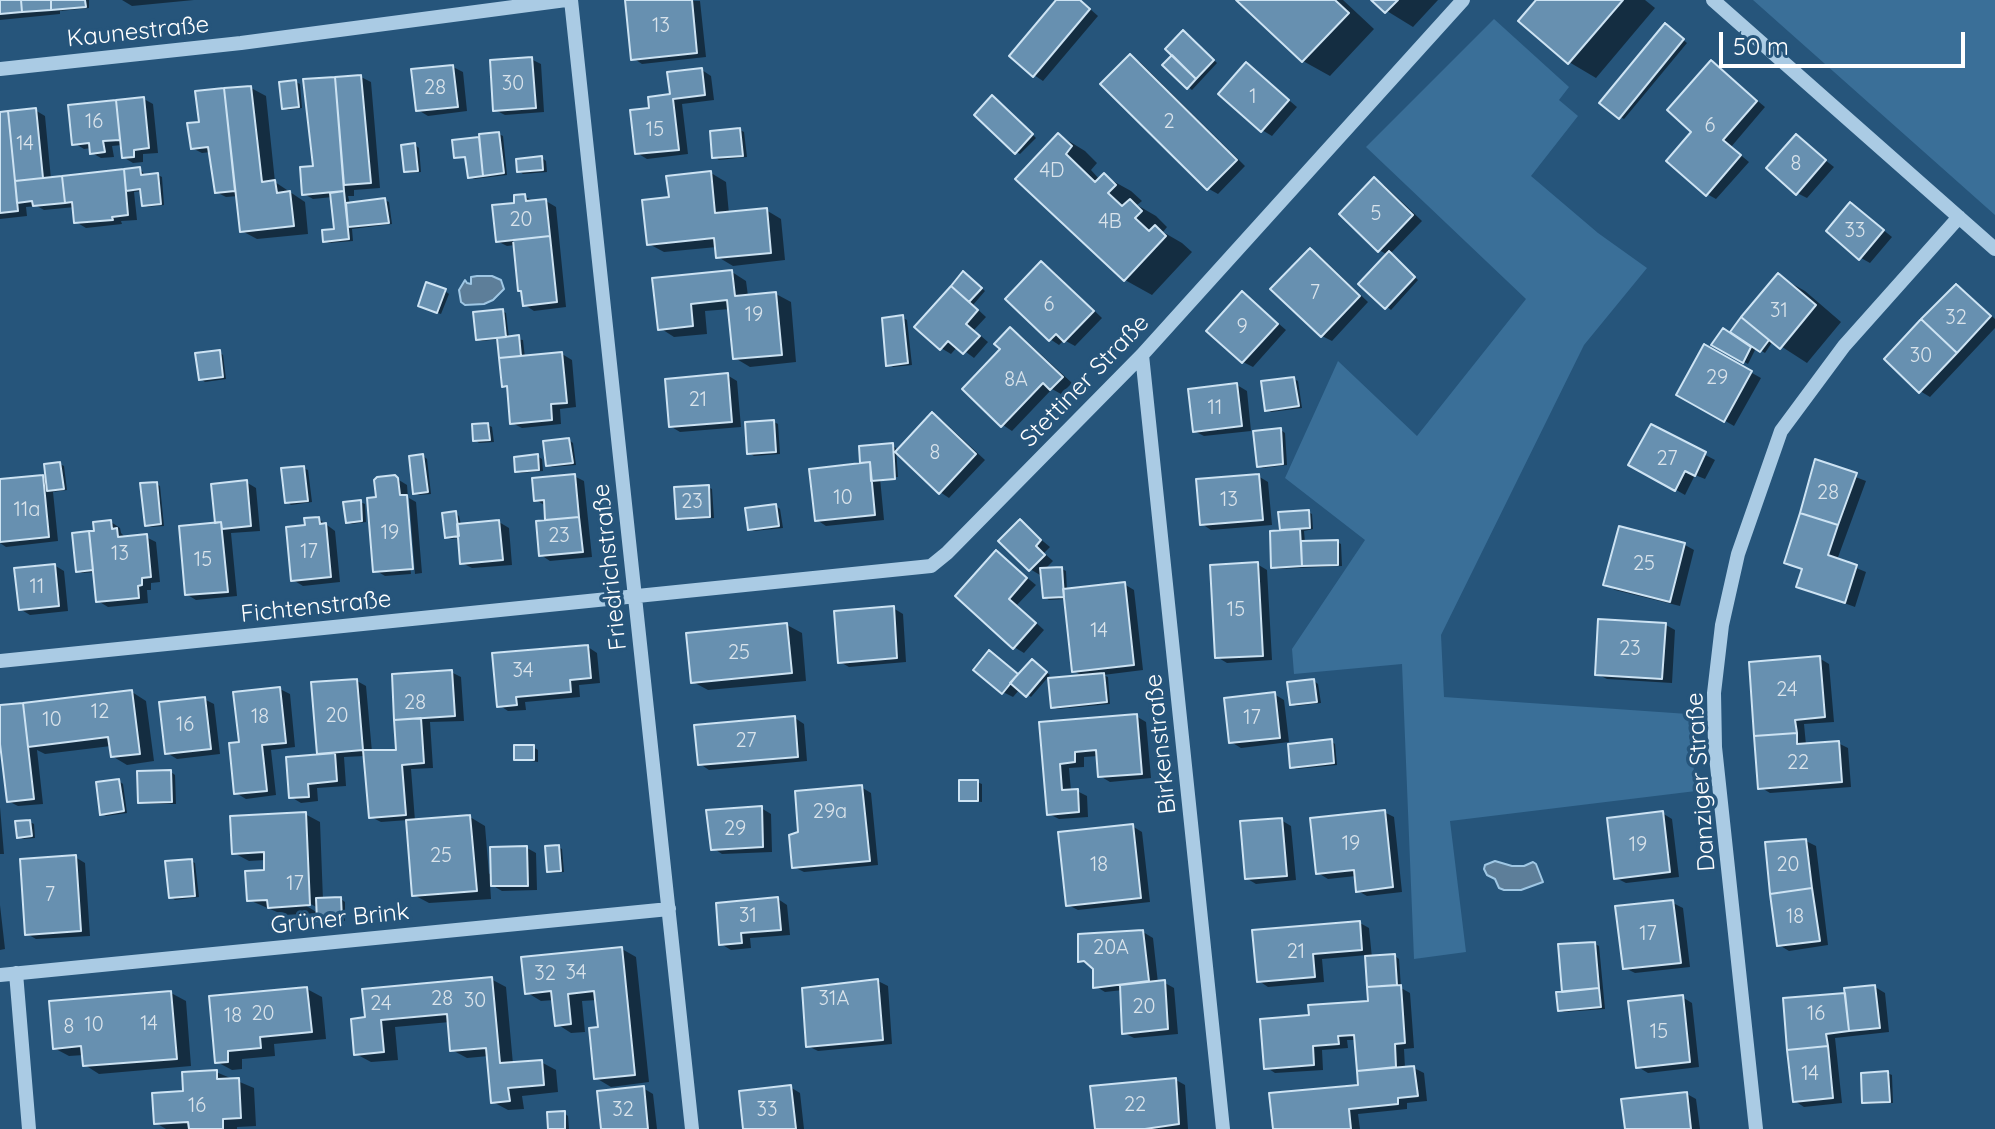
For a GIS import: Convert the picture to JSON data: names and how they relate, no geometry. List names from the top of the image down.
{
  "streets": {
    "street": [
      "Kaunestraße",
      "Stettiner Straße",
      "Friedrichstraße",
      "Fichtenstraße",
      "Birkenstraße",
      "Danziger Straße",
      "Grüner Brink"
    ]
  },
  "crossings": [
    ["Kaunestraße", "Friedrichstraße"],
    ["Stettiner Straße", "Friedrichstraße"],
    ["Stettiner Straße", "Fichtenstraße"],
    ["Stettiner Straße", "Birkenstraße"],
    ["Friedrichstraße", "Fichtenstraße"],
    ["Friedrichstraße", "Grüner Brink"]
  ],
  "house_numbers": [
    "13",
    "30",
    "28",
    "1",
    "16",
    "2",
    "6",
    "15",
    "14",
    "8",
    "4D",
    "5",
    "20",
    "4B",
    "33",
    "7",
    "6",
    "31",
    "19",
    "32",
    "9",
    "30",
    "29",
    "8A",
    "21",
    "11",
    "8",
    "27",
    "28",
    "10",
    "13",
    "23",
    "11a",
    "19",
    "23",
    "17",
    "13",
    "15",
    "25",
    "11",
    "15",
    "14",
    "23",
    "25",
    "34",
    "24",
    "28",
    "12",
    "20",
    "18",
    "17",
    "10",
    "16",
    "27",
    "22",
    "29a",
    "29",
    "19",
    "19",
    "25",
    "18",
    "20",
    "17",
    "7",
    "31",
    "18",
    "17",
    "20A",
    "21",
    "34",
    "32",
    "28",
    "31A",
    "30",
    "24",
    "20",
    "20",
    "16",
    "18",
    "14",
    "10",
    "8",
    "15",
    "14",
    "22",
    "16",
    "32",
    "33"
  ],
  "scale_bar": "50 m"
}
